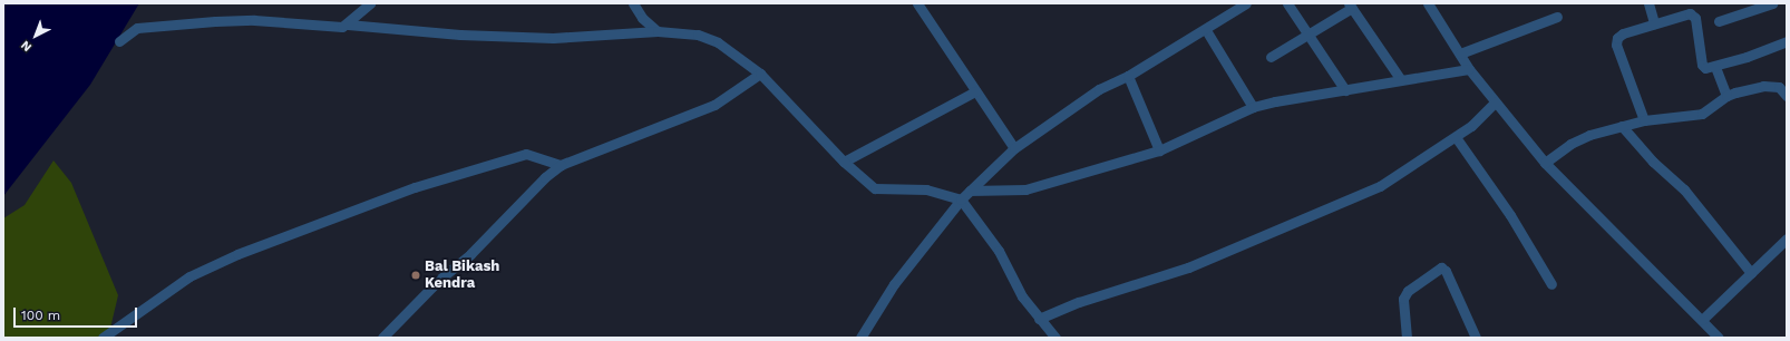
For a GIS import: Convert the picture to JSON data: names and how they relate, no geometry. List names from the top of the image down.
{
  "places": ["Bal Bikash Kendra"],
  "scale_bar": "100 m",
  "north": "bottom left"
}
